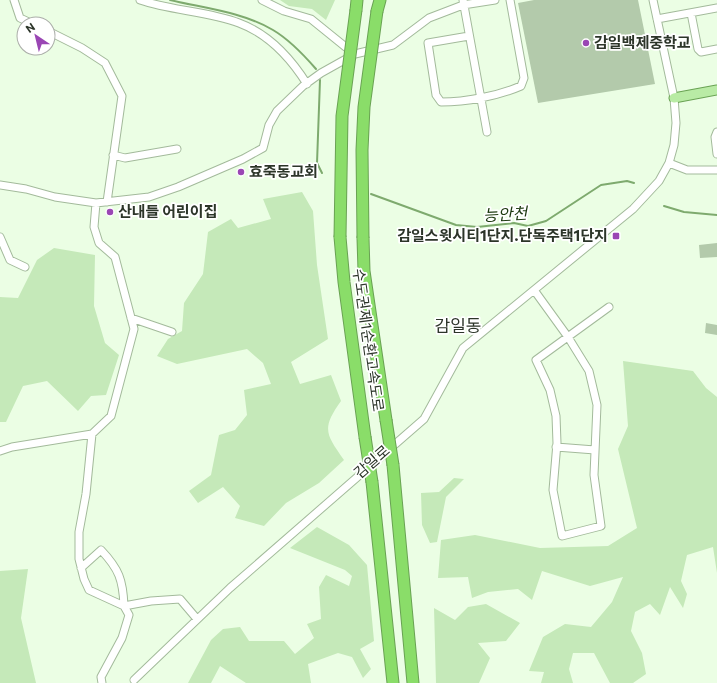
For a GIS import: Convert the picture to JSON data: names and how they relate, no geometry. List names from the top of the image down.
{
  "streets": {
    "highway": ["수도권제1순환고속도로"],
    "street": ["감일로"]
  },
  "districts": ["감일동"],
  "water": ["능안천"],
  "places": {
    "other": ["감일백제중학교", "효죽동교회", "산내들 어린이집"],
    "transit": ["감일스윗시티1단지.단독주택1단지"]
  },
  "north": "top left"
}
